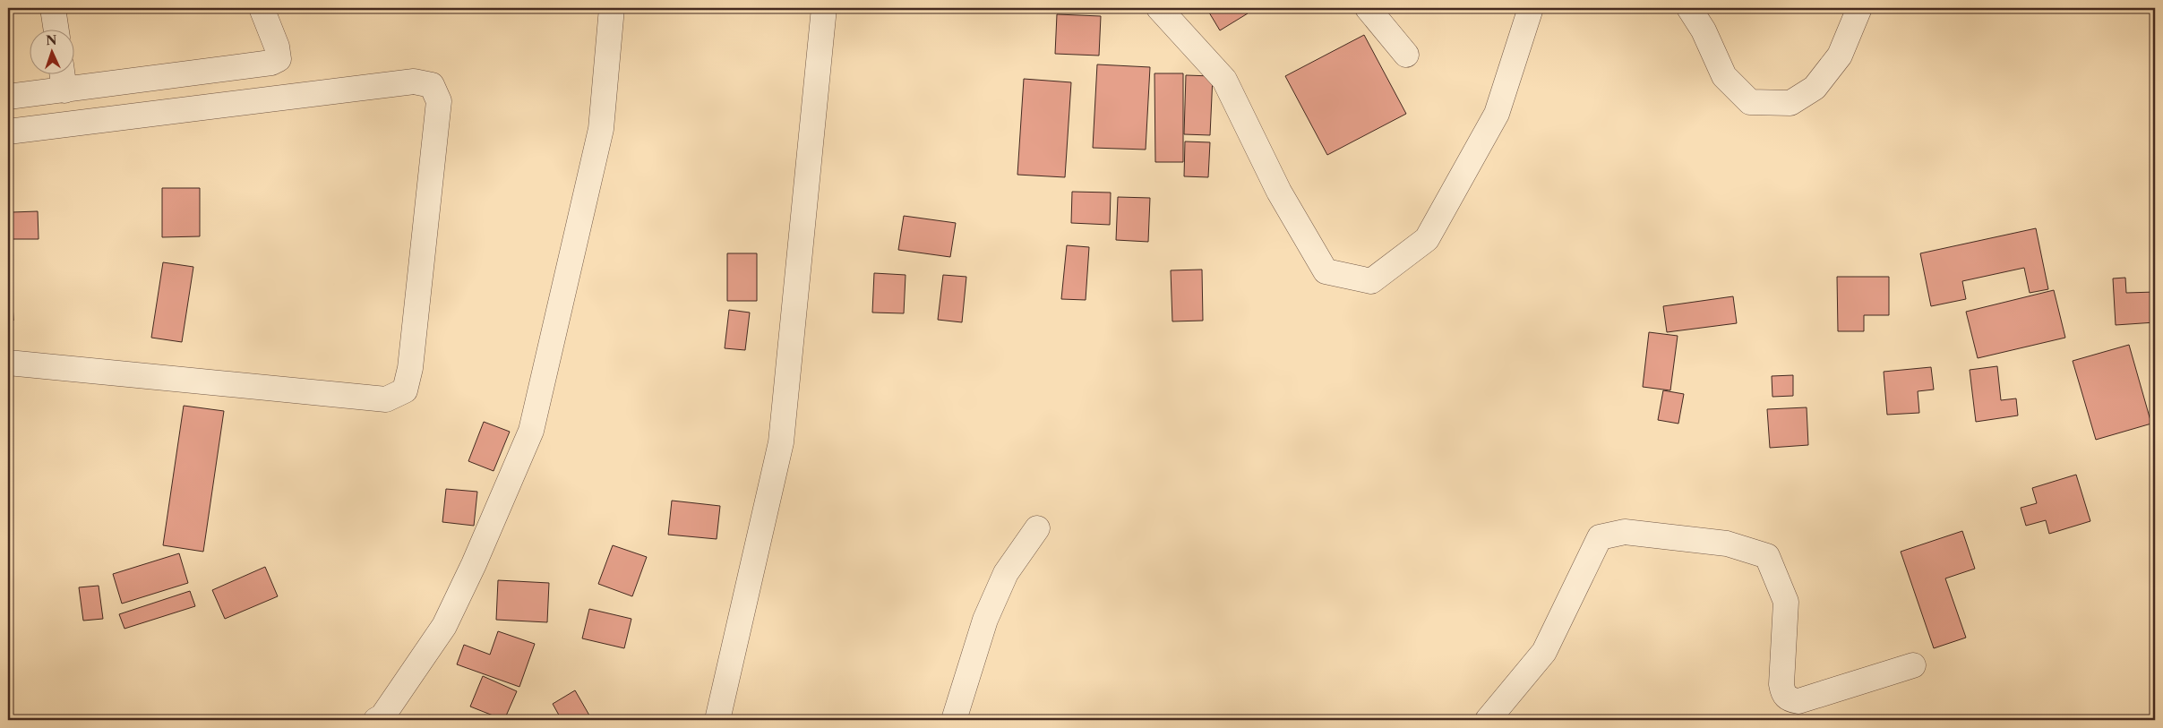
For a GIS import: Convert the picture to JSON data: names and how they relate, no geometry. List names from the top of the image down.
{
  "north": "top"
}
